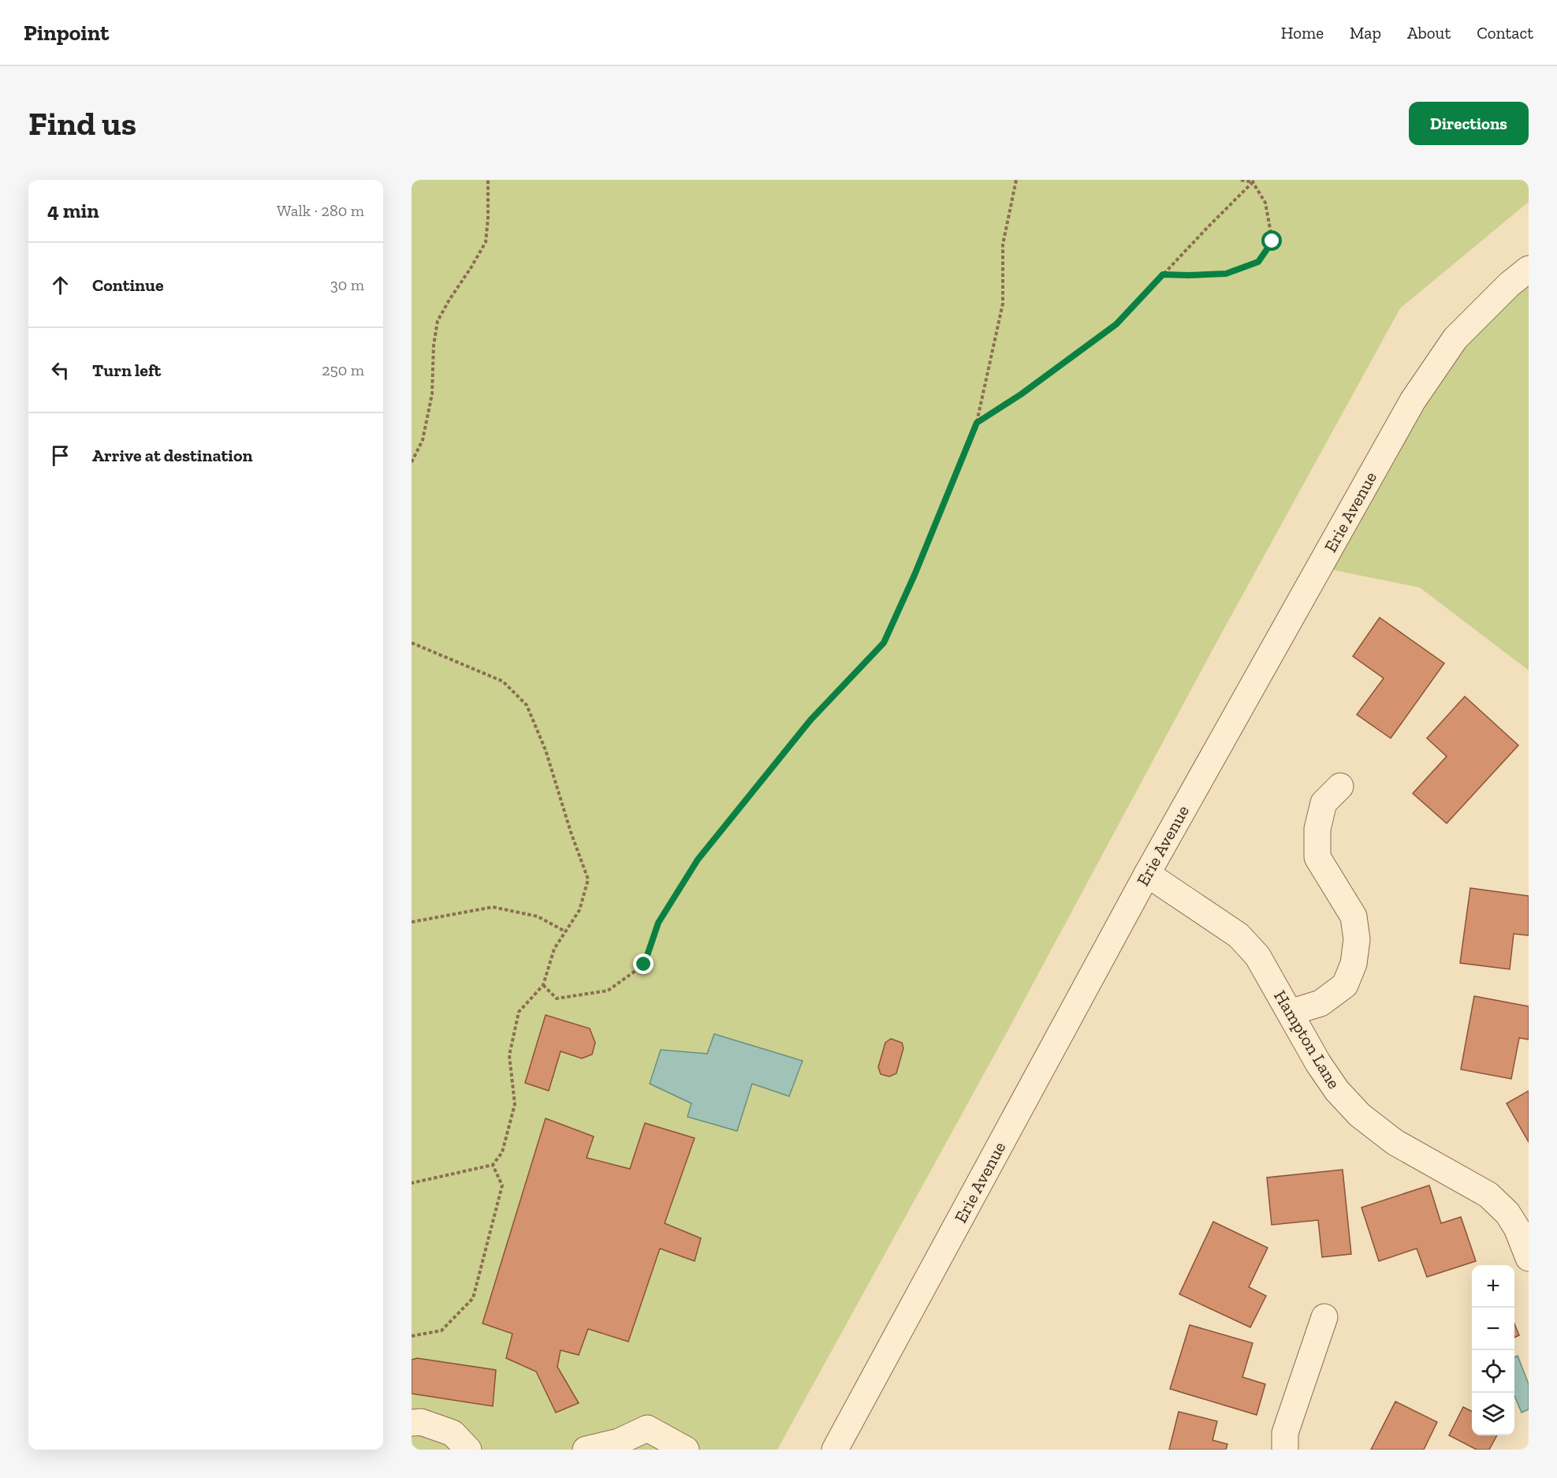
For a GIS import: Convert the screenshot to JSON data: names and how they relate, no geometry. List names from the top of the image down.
{
  "streets": {
    "street": ["Erie Avenue", "Hampton Lane"]
  },
  "crossings": [
    ["Erie Avenue", "Hampton Lane"]
  ],
  "page": {
    "header": "Pinpoint",
    "nav": [
      "Home",
      "Map",
      "About",
      "Contact"
    ],
    "buttons": "Directions",
    "title": "Find us",
    "heading": ["4 min", "Walk · 280 m"],
    "list": [
      ["Continue", "30 m"],
      ["Turn left", "250 m"],
      "Arrive at destination"
    ],
    "map_buttons": ["+", "−"]
  }
}
